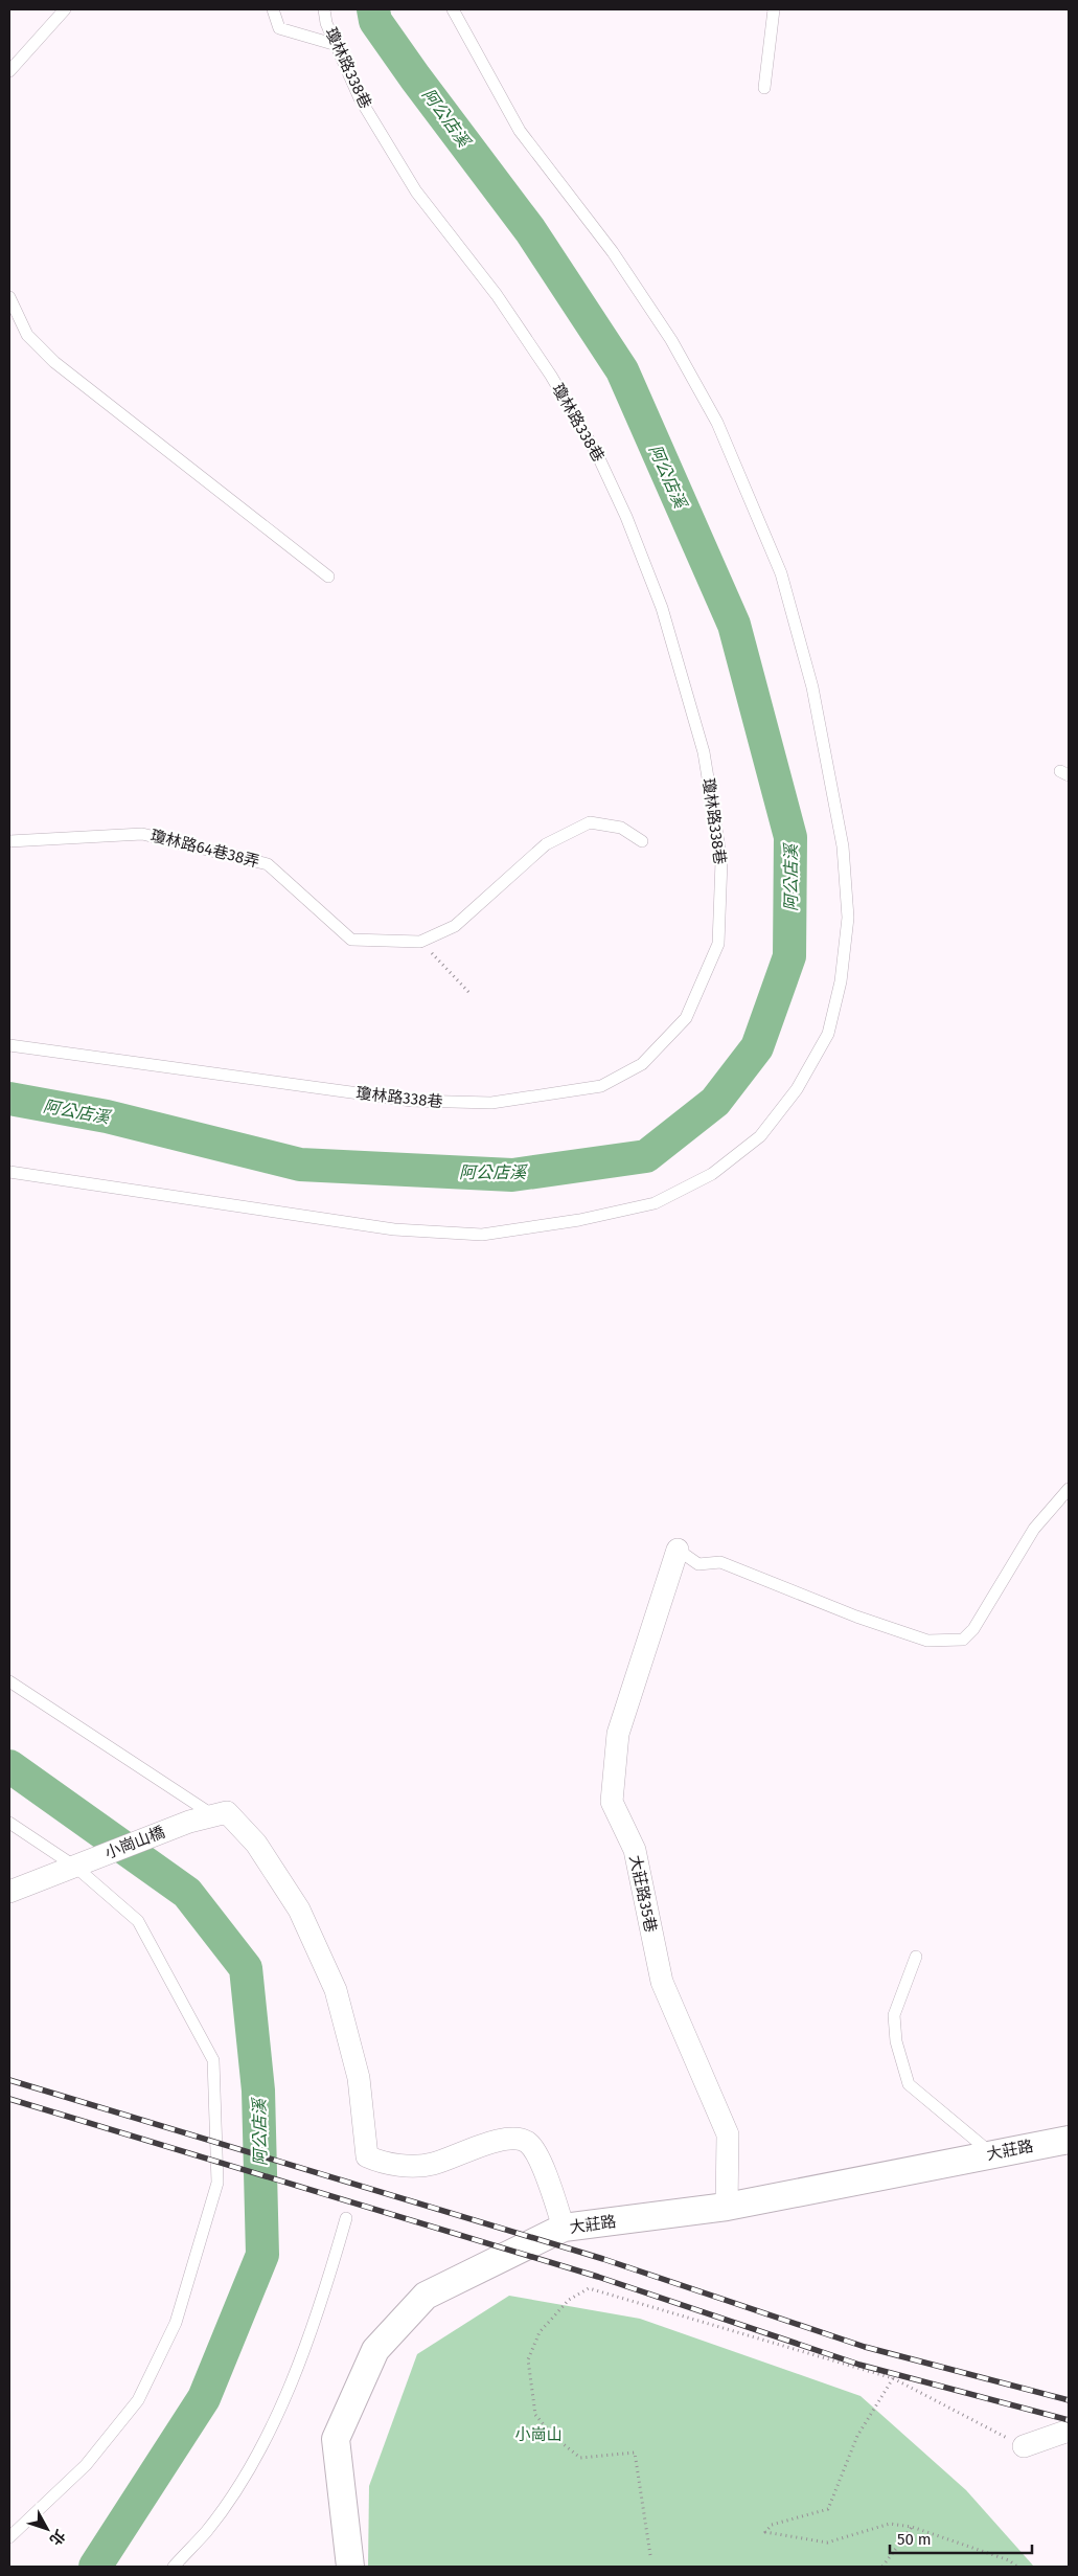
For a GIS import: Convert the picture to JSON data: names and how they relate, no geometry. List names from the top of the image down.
{
  "streets": {
    "street": ["小崗山橋", "大莊路35巷", "大莊路"],
    "lane": ["瓊林路338巷", "瓊林路64巷38弄"]
  },
  "crossings": [
    ["大莊路35巷", "大莊路"]
  ],
  "water": ["阿公店溪"],
  "parks": ["小崗山"],
  "scale_bar": "50 m",
  "north": "bottom right"
}
